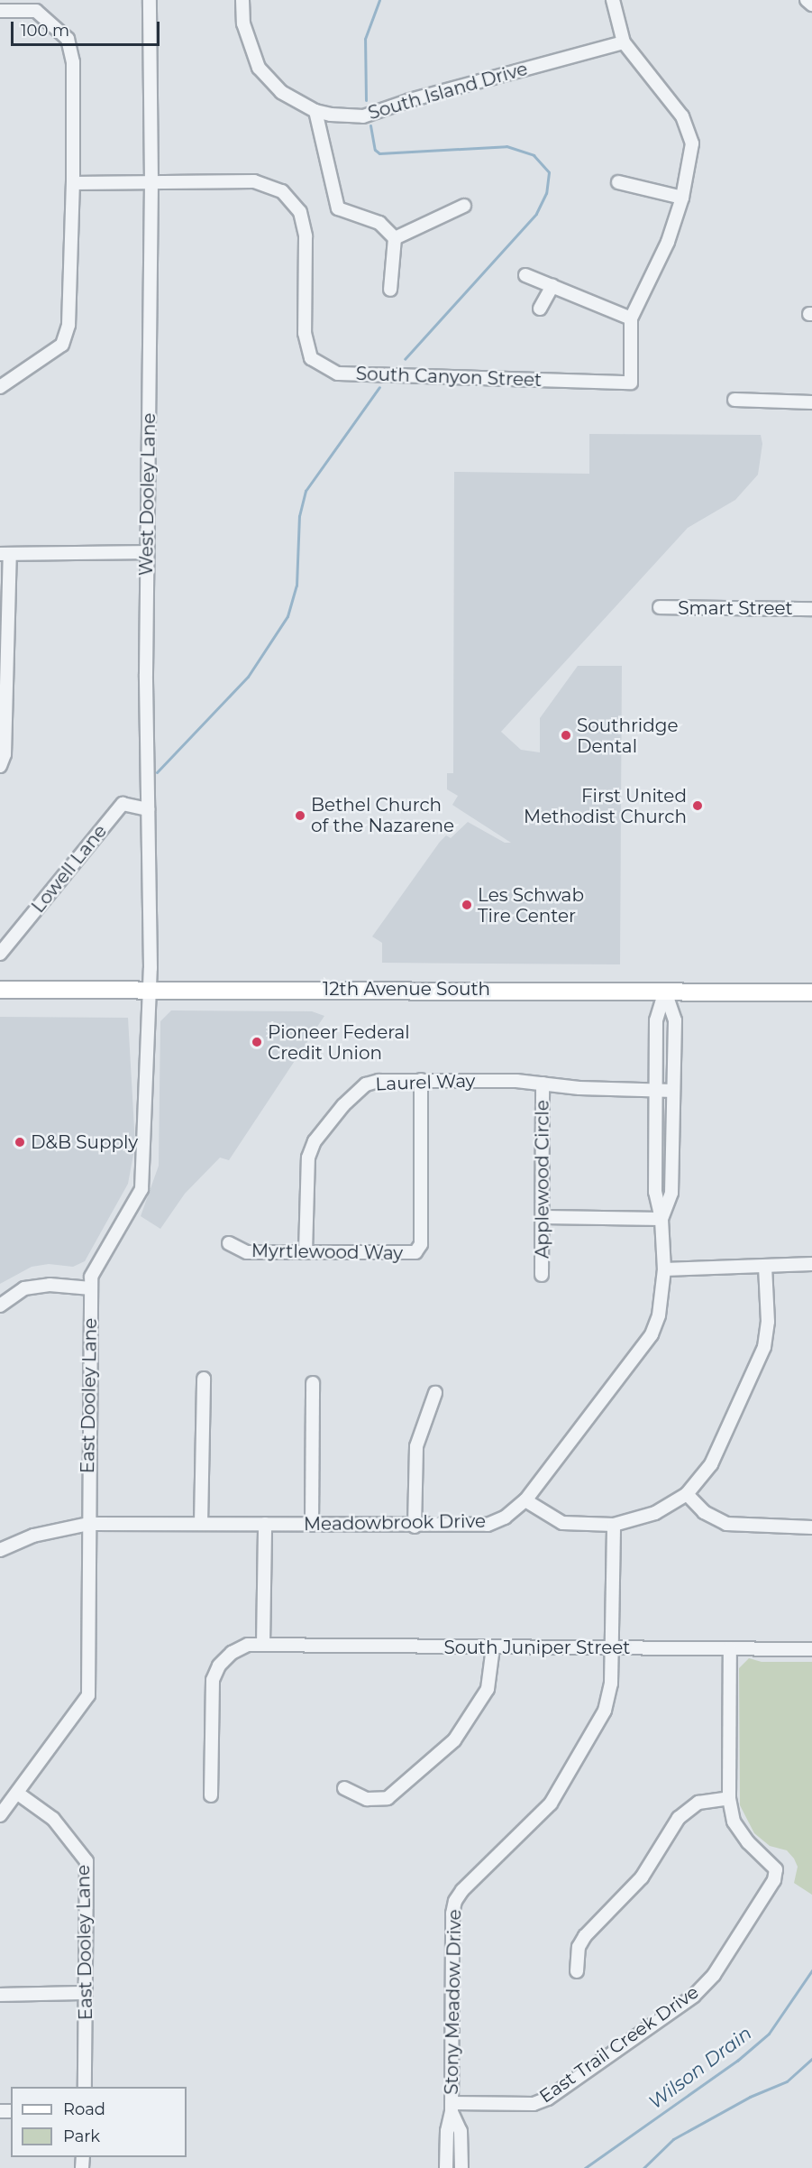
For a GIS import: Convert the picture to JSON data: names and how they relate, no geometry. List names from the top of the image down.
{
  "streets": {
    "main road": ["12th Avenue South"],
    "street": [
      "South Island Drive",
      "South Canyon Street",
      "West Dooley Lane",
      "Smart Street",
      "Lowell Lane",
      "Laurel Way",
      "Applewood Circle",
      "Myrtlewood Way",
      "East Dooley Lane",
      "Meadowbrook Drive",
      "South Juniper Street",
      "Stony Meadow Drive",
      "East Trail Creek Drive"
    ]
  },
  "crossings": [
    ["South Canyon Street", "West Dooley Lane"],
    ["West Dooley Lane", "Lowell Lane"],
    ["West Dooley Lane", "12th Avenue South"],
    ["West Dooley Lane", "East Dooley Lane"],
    ["12th Avenue South", "East Dooley Lane"],
    ["12th Avenue South", "Meadowbrook Drive"],
    ["Laurel Way", "Applewood Circle"],
    ["Laurel Way", "Myrtlewood Way"],
    ["Laurel Way", "Meadowbrook Drive"],
    ["East Dooley Lane", "Meadowbrook Drive"],
    ["South Juniper Street", "Stony Meadow Drive"],
    ["South Juniper Street", "East Trail Creek Drive"],
    ["Stony Meadow Drive", "East Trail Creek Drive"]
  ],
  "water": ["Wilson Drain"],
  "places": [
    "Southridge Dental",
    "First United Methodist Church",
    "Bethel Church of the Nazarene",
    "Les Schwab Tire Center",
    "Pioneer Federal Credit Union",
    "D&B Supply"
  ],
  "legend": ["Road", "Park"],
  "scale_bar": "100 m"
}
